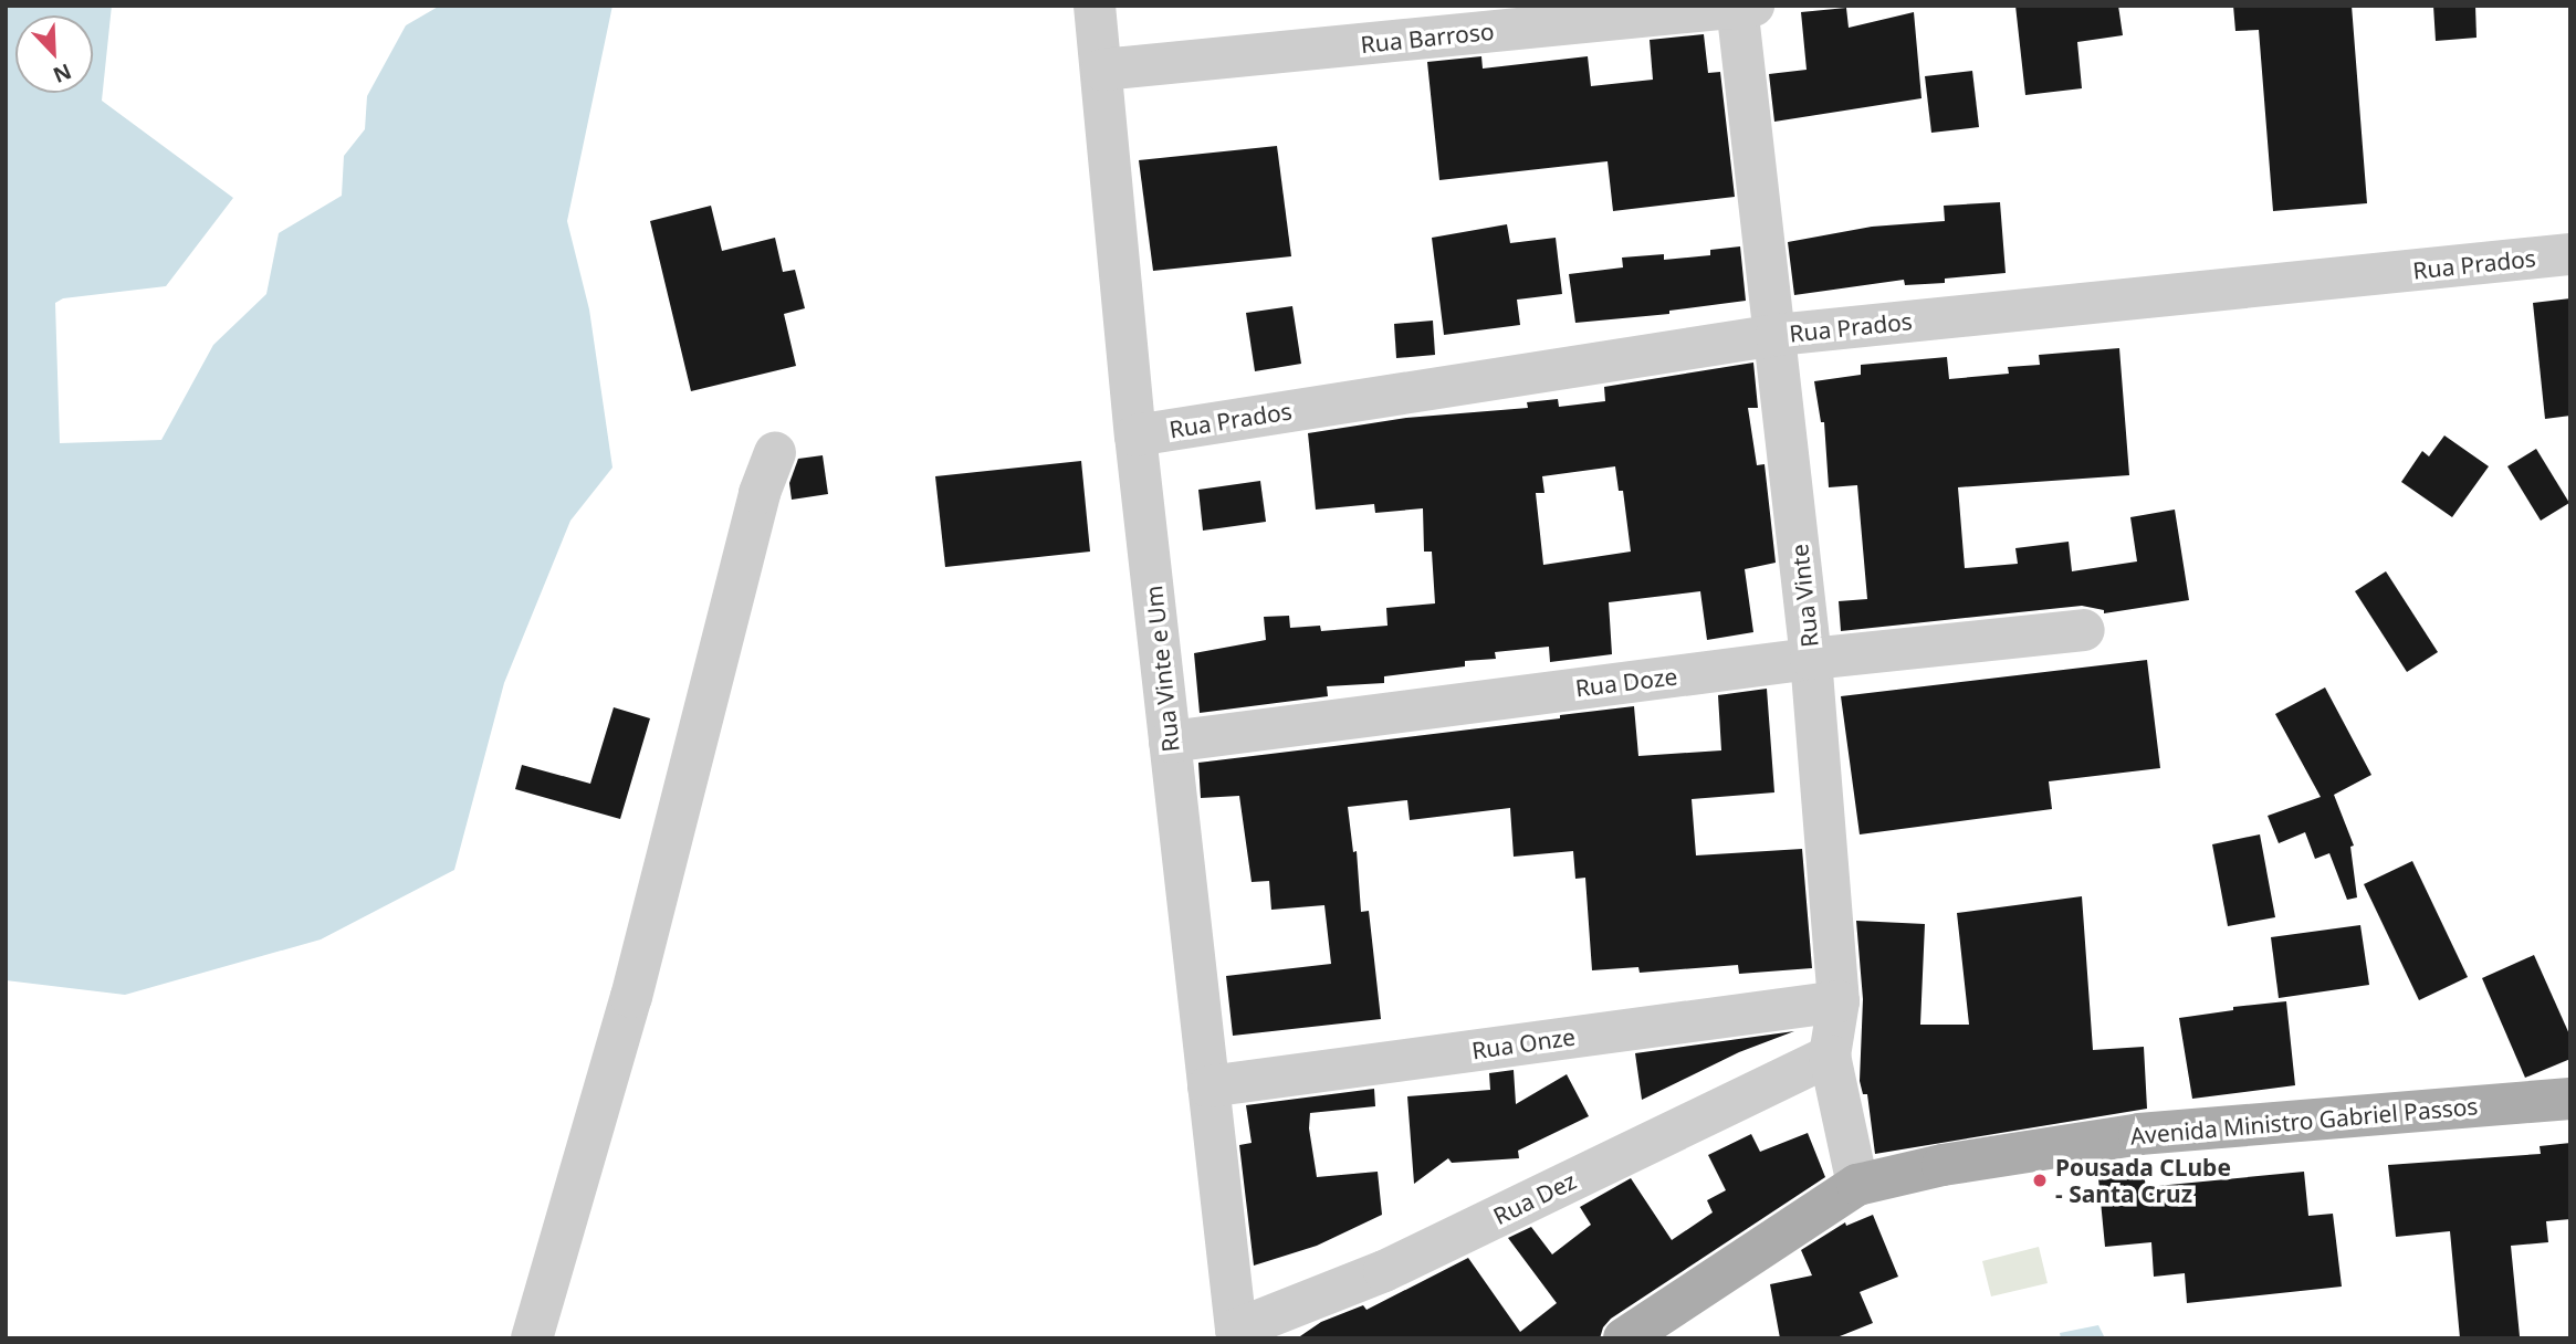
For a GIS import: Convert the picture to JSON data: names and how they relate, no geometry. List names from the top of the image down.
{
  "streets": {
    "main road": ["Avenida Ministro Gabriel Passos"],
    "street": [
      "Rua Barroso",
      "Rua Prados",
      "Rua Vinte",
      "Rua Vinte e Um",
      "Rua Doze",
      "Rua Onze",
      "Rua Dez"
    ]
  },
  "crossings": [
    ["Rua Barroso", "Rua Vinte"],
    ["Rua Barroso", "Rua Vinte e Um"],
    ["Rua Prados", "Rua Vinte"],
    ["Rua Prados", "Rua Vinte e Um"],
    ["Rua Vinte", "Rua Doze"],
    ["Rua Vinte", "Rua Onze"],
    ["Rua Vinte", "Avenida Ministro Gabriel Passos"],
    ["Rua Vinte", "Rua Dez"],
    ["Rua Vinte e Um", "Rua Doze"],
    ["Rua Vinte e Um", "Rua Onze"],
    ["Rua Vinte e Um", "Rua Dez"]
  ],
  "places": ["Pousada CLube - Santa Cruz"],
  "north": "bottom right"
}
